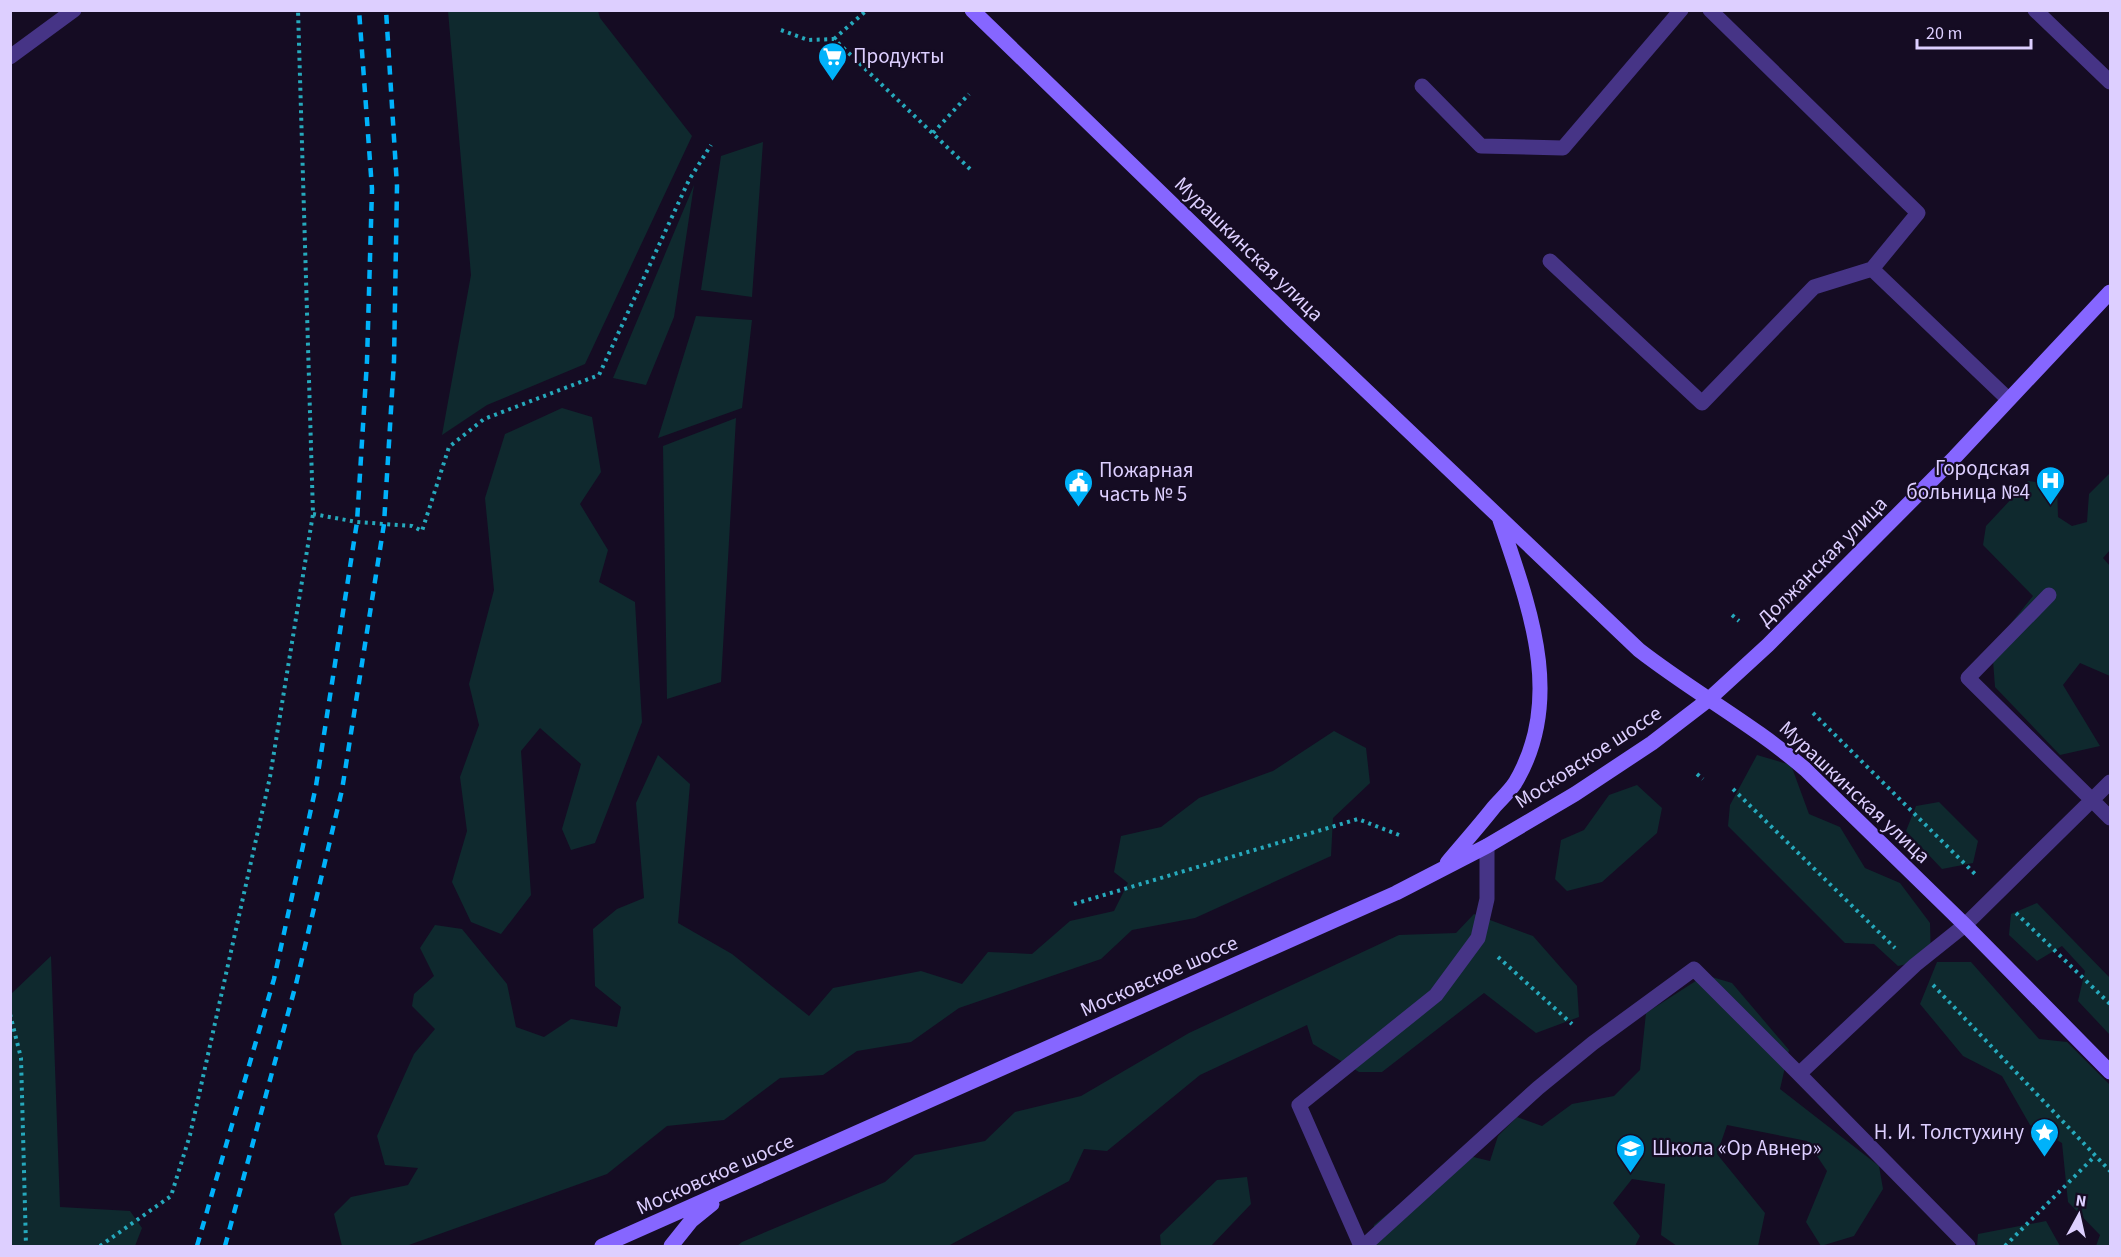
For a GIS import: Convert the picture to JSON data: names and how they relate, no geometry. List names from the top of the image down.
{
  "streets": {
    "main road": ["Мурашкинская улица", "Должанская улица", "Московское шоссе"]
  },
  "crossings": [
    ["Мурашкинская улица", "Должанская улица"],
    ["Мурашкинская улица", "Московское шоссе"],
    ["Должанская улица", "Московское шоссе"]
  ],
  "places": {
    "supermarket": ["Продукты"],
    "hospital": ["Городская больница №4"],
    "public building": ["Пожарная часть № 5"],
    "place": ["Н. И. Толстухину"],
    "school or university": ["Школа «Ор Авнер»"]
  },
  "scale_bar": "20 m",
  "north": "top"
}
